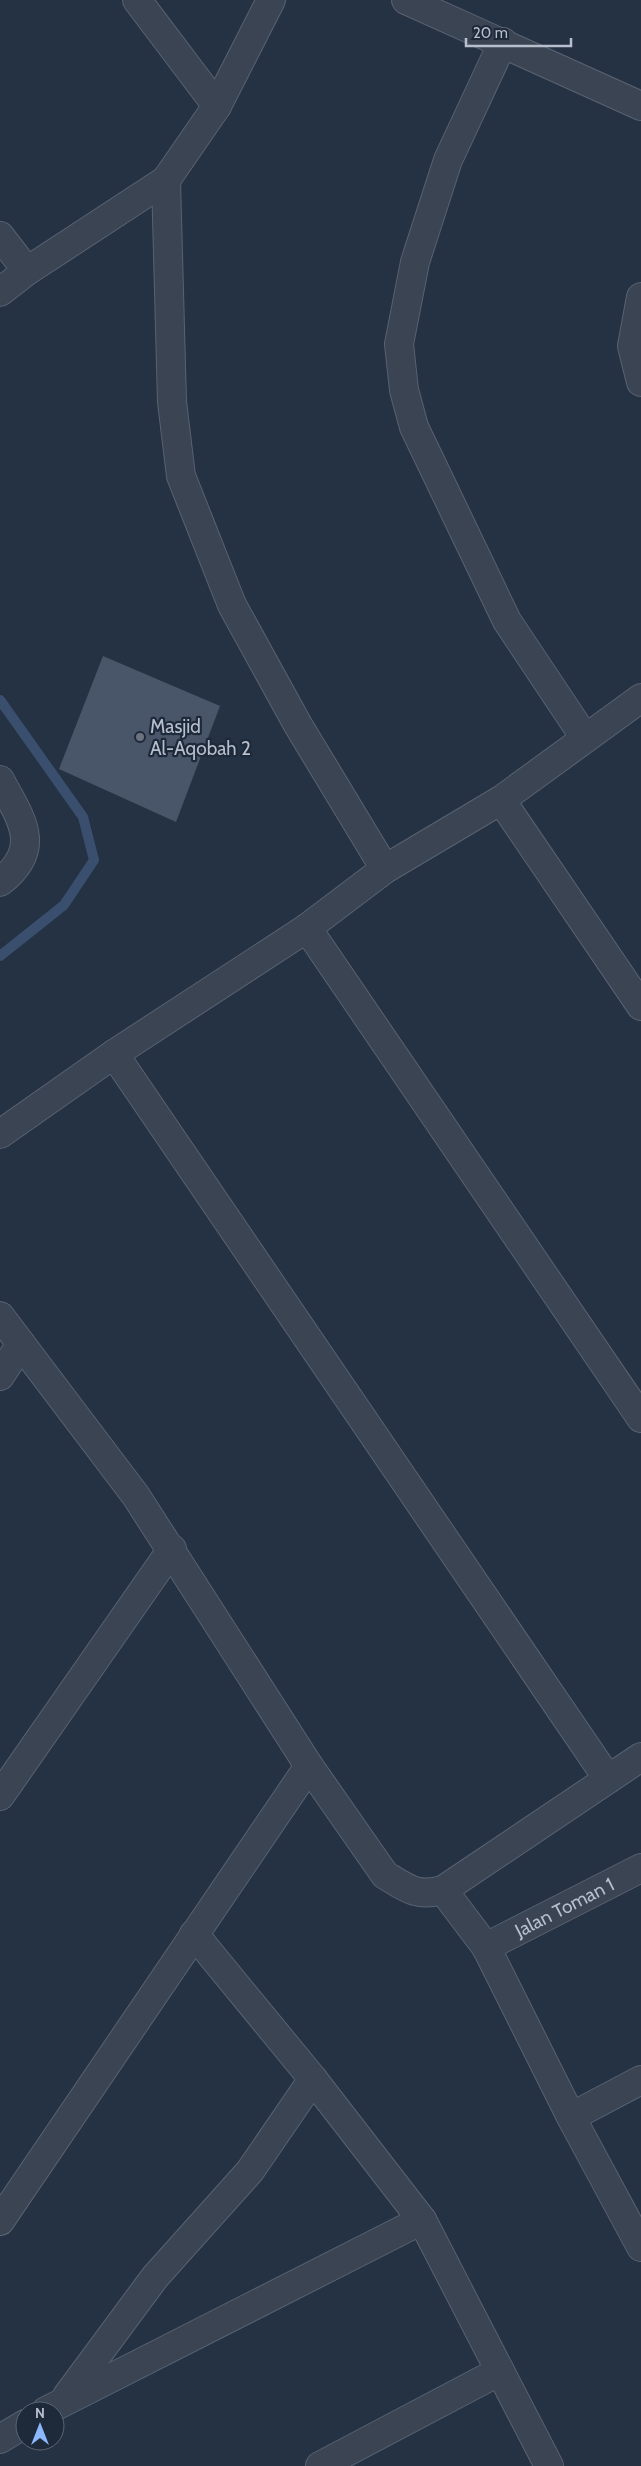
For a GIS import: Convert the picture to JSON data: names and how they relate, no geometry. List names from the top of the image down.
{
  "streets": {
    "street": ["Jalan Toman 1"]
  },
  "places": ["Masjid Al-Aqobah 2"],
  "scale_bar": "20 m",
  "north": "top"
}
